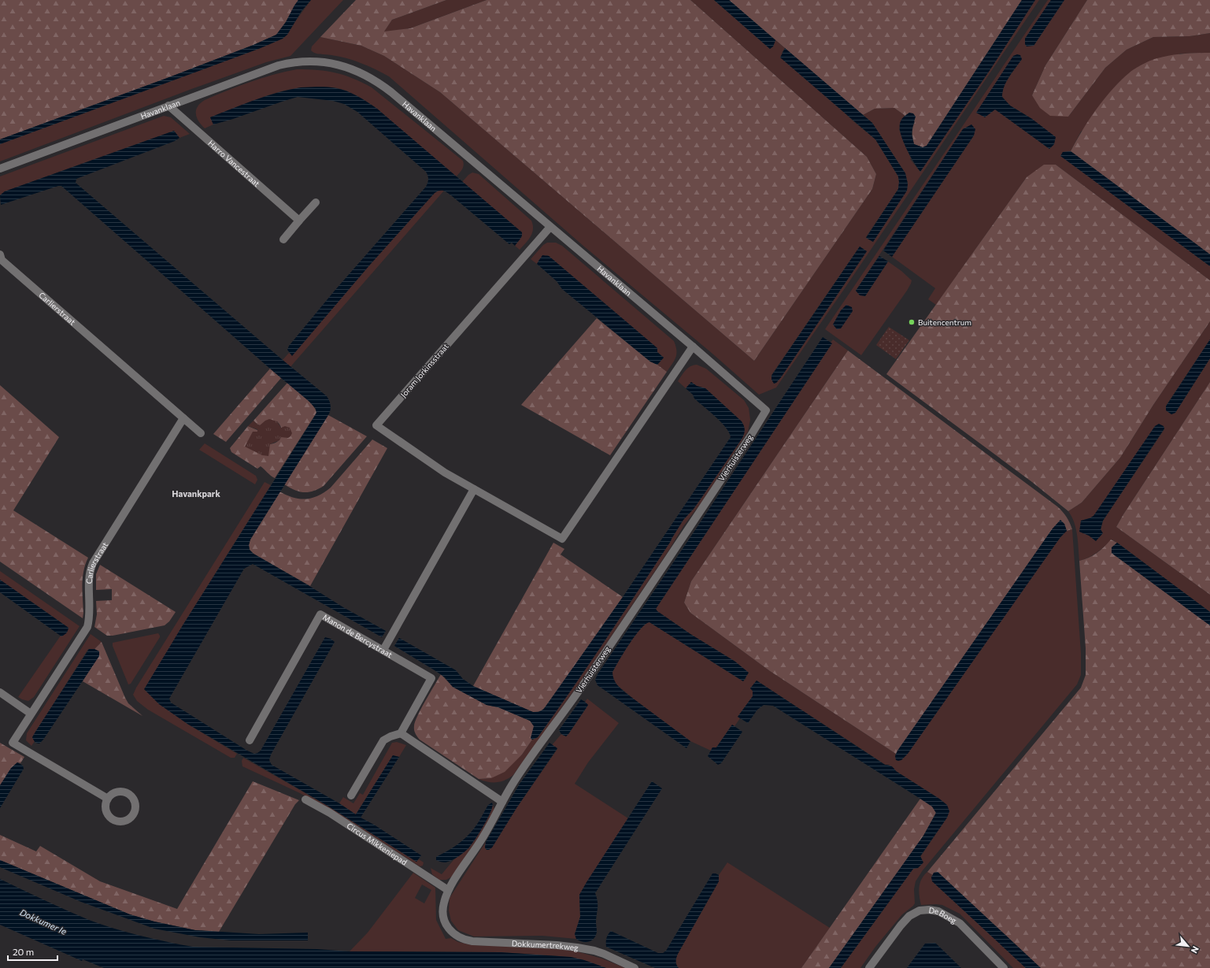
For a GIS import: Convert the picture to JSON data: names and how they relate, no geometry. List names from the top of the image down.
{
  "streets": {
    "street": [
      "Havanklaan",
      "Harro Vancestraat",
      "Carlierstraat",
      "Joram Jorkinsstraat",
      "Vierhuisterweg",
      "Manon de Bercystraat",
      "Circus Mikkeniepad",
      "De Boeg",
      "Dokkumertrekweg"
    ]
  },
  "crossings": [
    ["Havanklaan", "Harro Vancestraat"],
    ["Havanklaan", "Joram Jorkinsstraat"],
    ["Havanklaan", "Vierhuisterweg"],
    ["Vierhuisterweg", "Circus Mikkeniepad"],
    ["Vierhuisterweg", "Dokkumertrekweg"]
  ],
  "districts": ["Havankpark"],
  "water": ["Dokkumer Ie"],
  "places": ["Buitencentrum"],
  "scale_bar": "20 m",
  "north": "bottom right"
}
